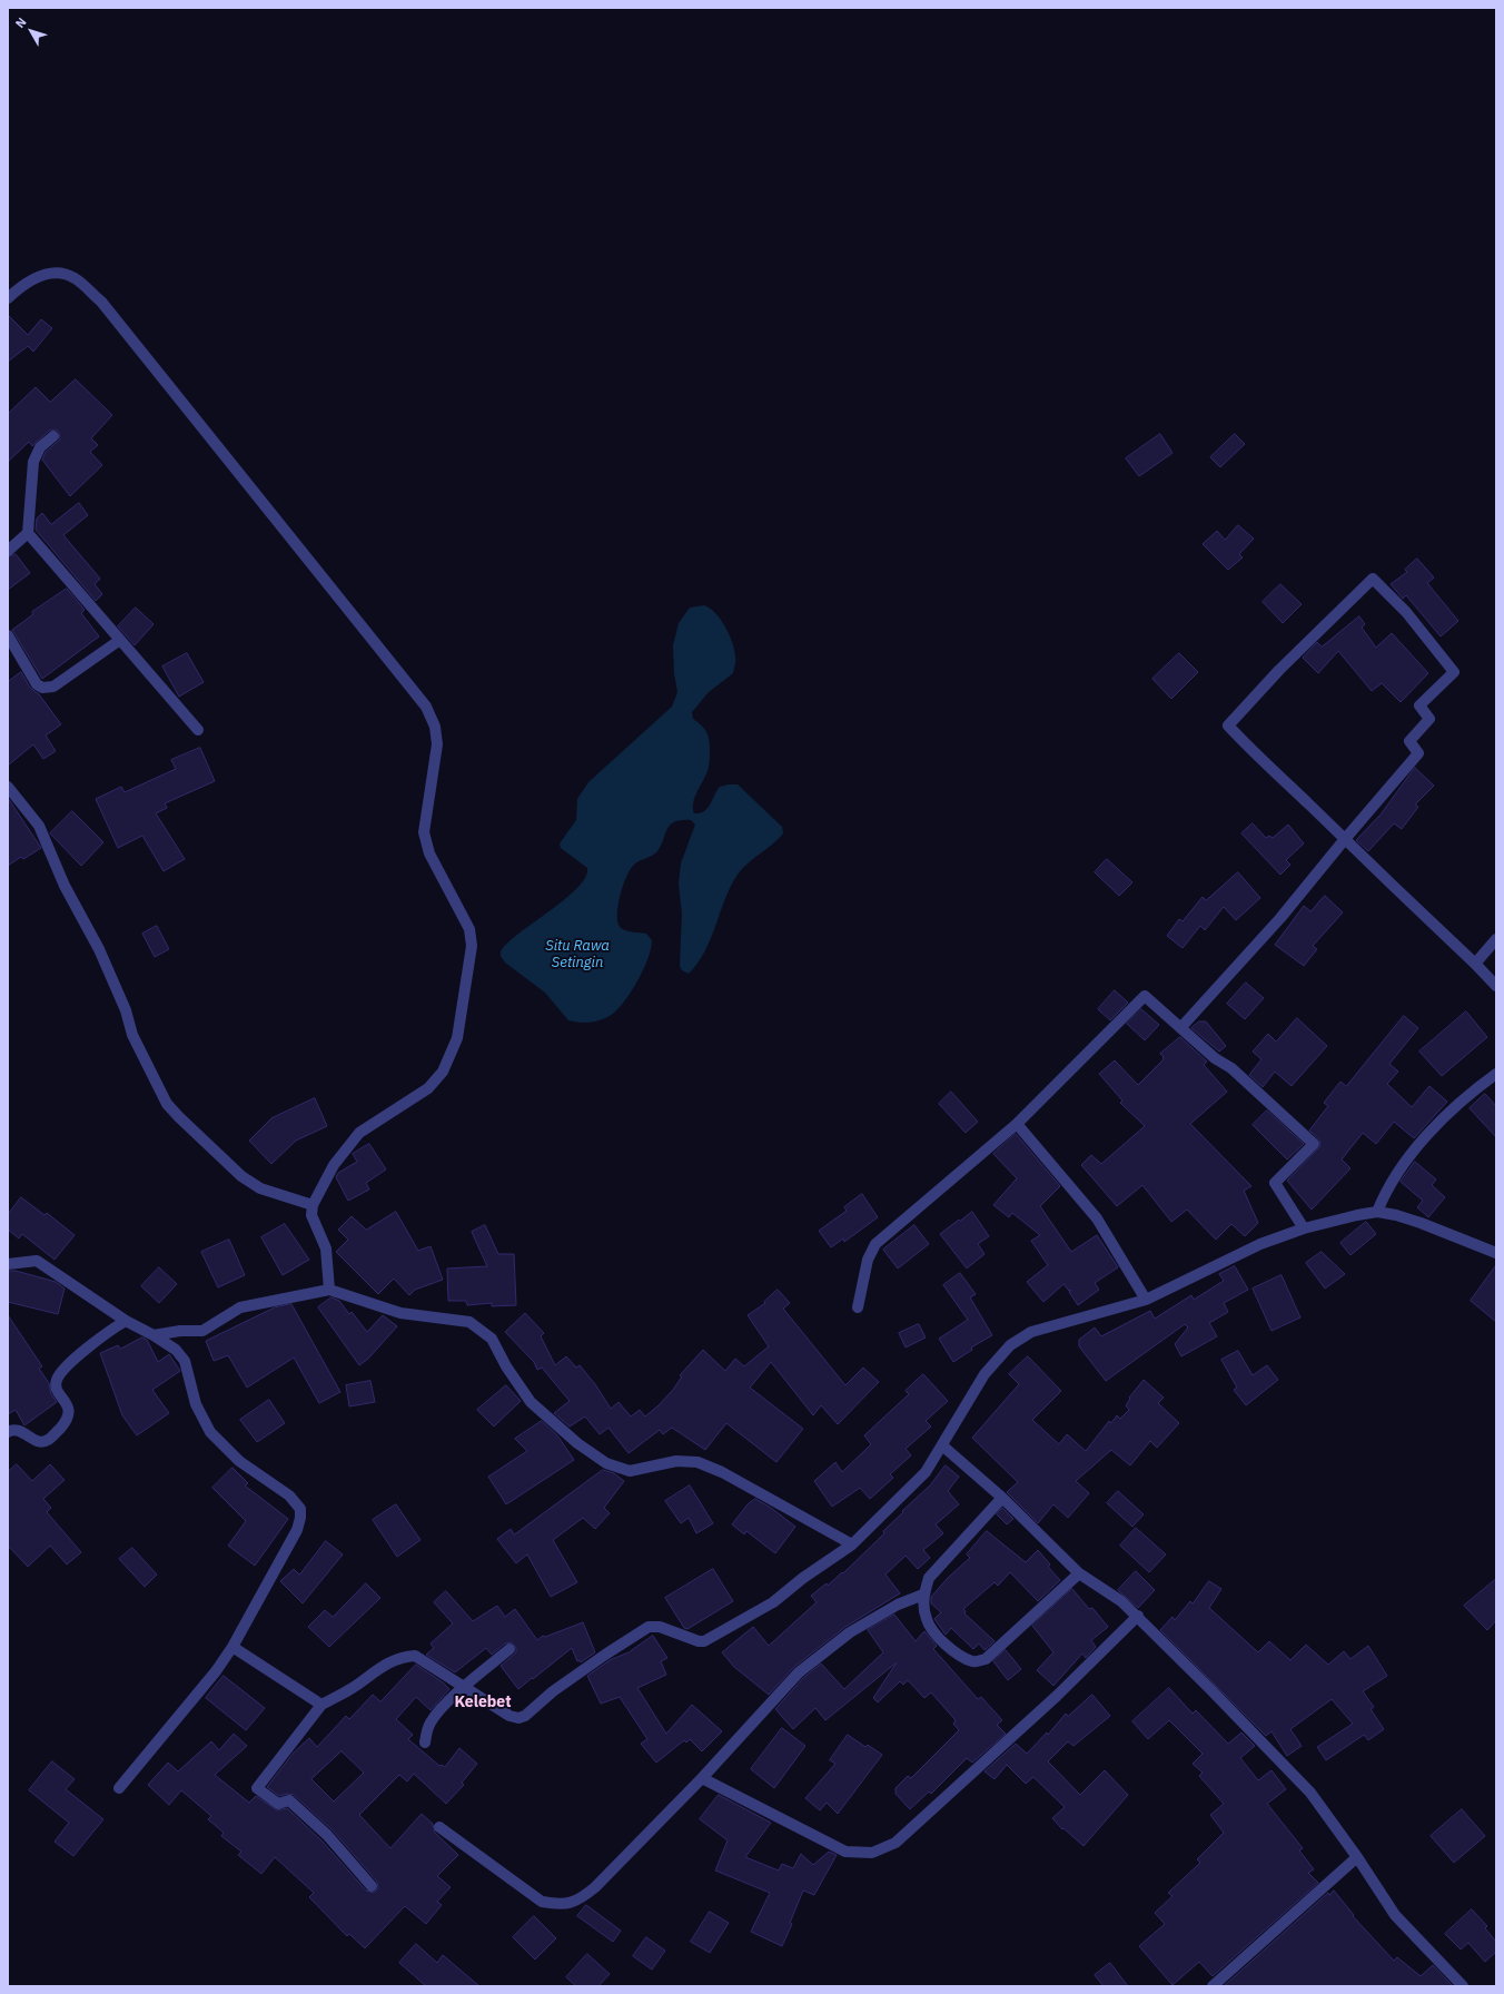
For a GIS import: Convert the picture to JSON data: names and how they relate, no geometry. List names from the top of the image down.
{
  "districts": ["Kelebet"],
  "water": ["Situ Rawa Setingin"],
  "north": "top left"
}
